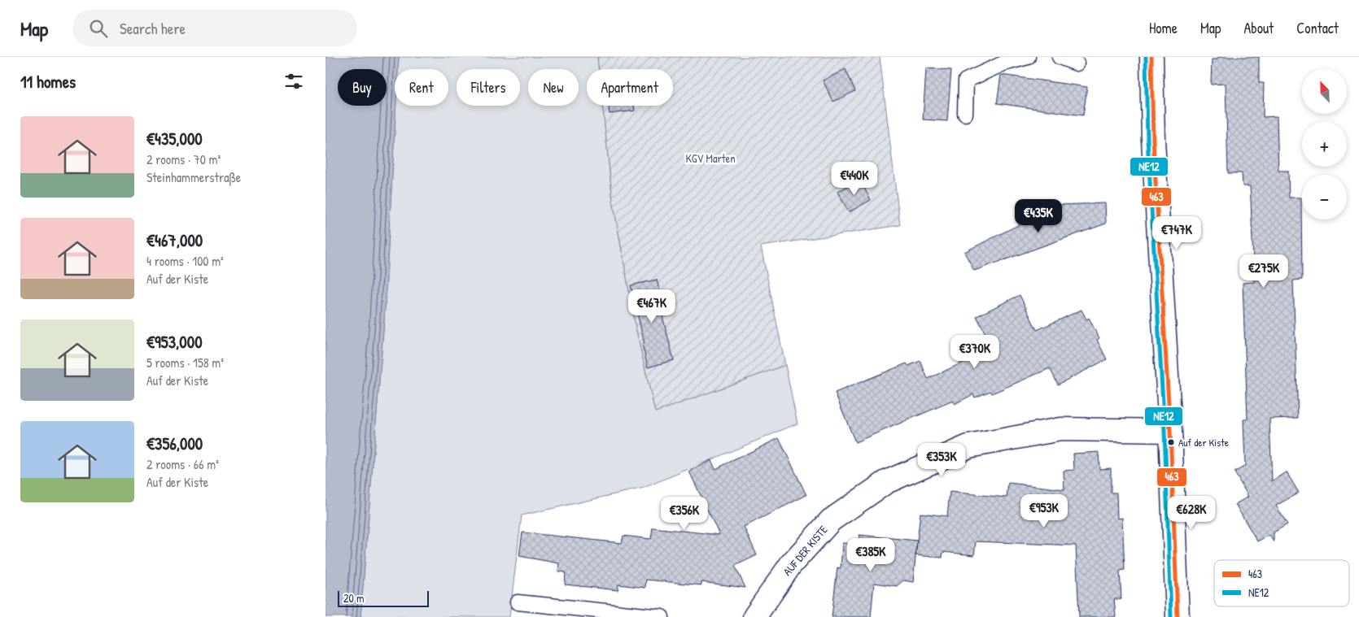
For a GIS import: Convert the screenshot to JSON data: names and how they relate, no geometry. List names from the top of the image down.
{
  "streets": {
    "street": ["AUF DER KISTE"]
  },
  "parks": ["KGV Marten"],
  "places": ["Auf der Kiste"],
  "lines": ["transit line 463", "transit line NE12"],
  "legend": ["463", "NE12"],
  "scale_bar": "20 m",
  "north": "top left",
  "page": {
    "header": "Map",
    "search": "Search here",
    "nav": [
      "Home",
      "Map",
      "About",
      "Contact"
    ],
    "heading": "11 homes",
    "map_buttons": ["+", "−"],
    "chip": [
      "Buy",
      "Rent",
      "Filters",
      "New",
      "Apartment"
    ],
    "list": [
      {
        "name": "€435,000",
        "note": "2 rooms · 70 m² · Steinhammerstraße"
      },
      {
        "name": "€467,000",
        "note": "4 rooms · 100 m² · Auf der Kiste"
      },
      {
        "name": "€953,000",
        "note": "5 rooms · 158 m² · Auf der Kiste"
      },
      {
        "name": "€356,000",
        "note": "2 rooms · 66 m² · Auf der Kiste"
      }
    ],
    "price": [
      "€440K",
      "€435K",
      "€747K",
      "€275K",
      "€467K",
      "€370K",
      "€353K",
      "€953K",
      "€628K",
      "€356K",
      "€385K"
    ],
    "scale": "20 m"
  }
}
